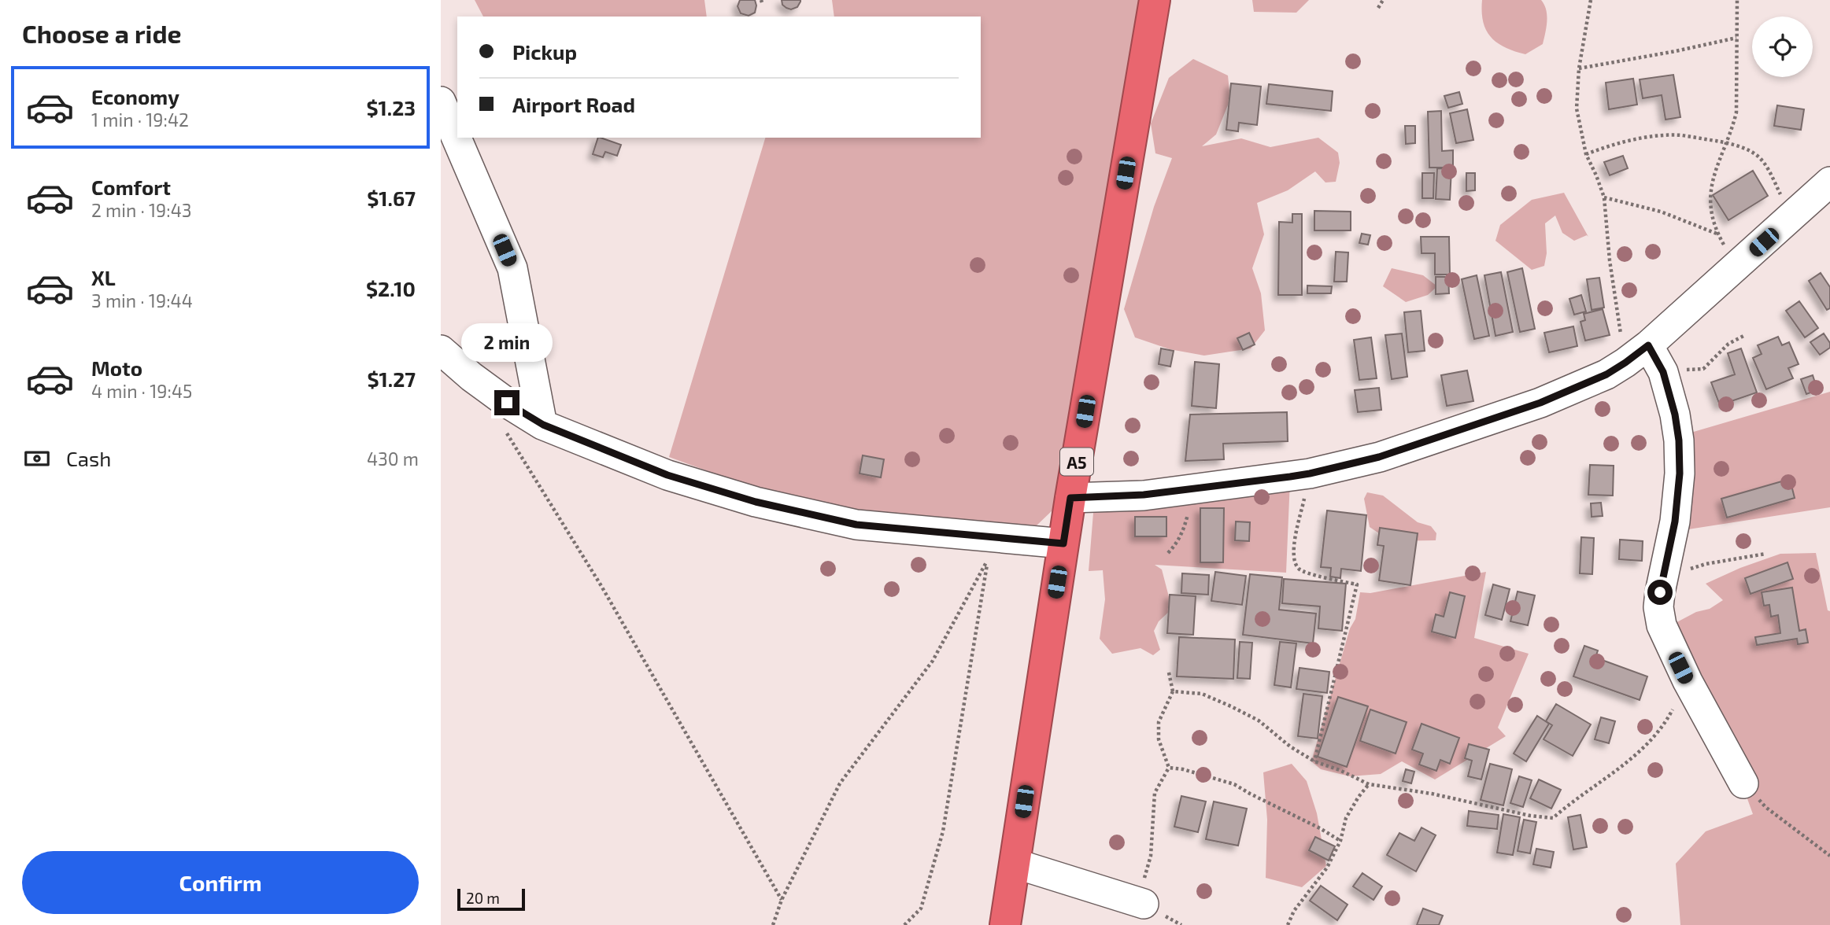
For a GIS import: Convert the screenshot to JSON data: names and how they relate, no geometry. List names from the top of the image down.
{
  "streets": {
    "highway": ["A5"]
  },
  "scale_bar": "20 m",
  "page": {
    "heading": "Choose a ride",
    "banner": ["Pickup", "Airport Road"],
    "list": [
      {
        "name": "Economy",
        "note": "1 min · 19:42",
        "value": "$1.23"
      },
      {
        "name": "Comfort",
        "note": "2 min · 19:43",
        "value": "$1.67"
      },
      {
        "name": "XL",
        "note": "3 min · 19:44",
        "value": "$2.10"
      },
      {
        "name": "Moto",
        "note": "4 min · 19:45",
        "value": "$1.27"
      }
    ],
    "bubble": "2 min",
    "pay": ["Cash", "430 m"],
    "buttons": "Confirm",
    "scale": "20 m"
  }
}
